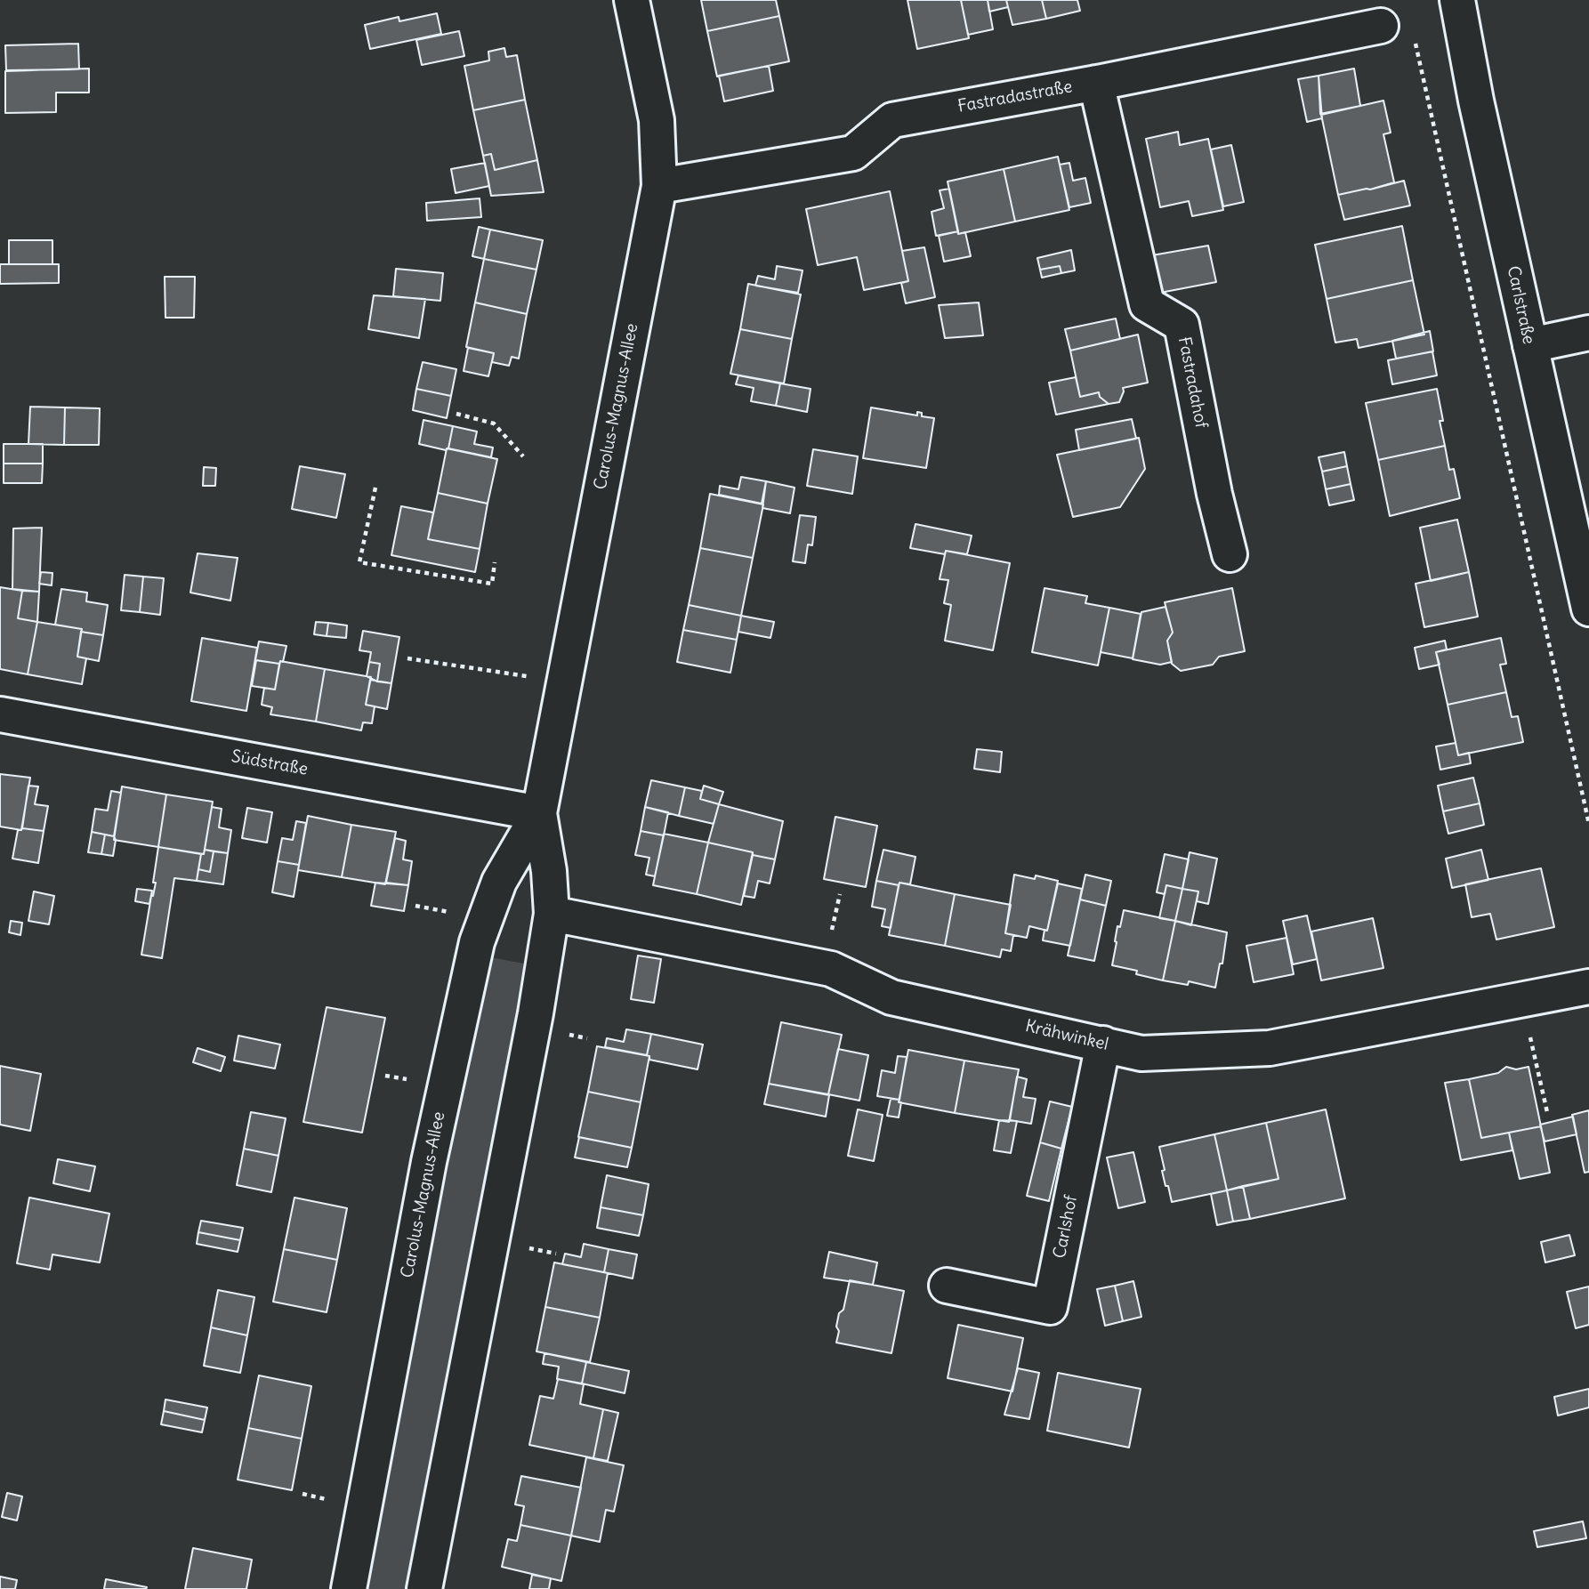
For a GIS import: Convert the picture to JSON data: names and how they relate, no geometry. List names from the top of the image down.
{
  "streets": {
    "street": [
      "Fastradastraße",
      "Carlstraße",
      "Fastradahof",
      "Carolus-Magnus-Allee",
      "Südstraße",
      "Krähwinkel",
      "Carlshof"
    ]
  },
  "crossings": [
    ["Fastradastraße", "Fastradahof"],
    ["Fastradastraße", "Carolus-Magnus-Allee"],
    ["Carolus-Magnus-Allee", "Südstraße"],
    ["Carolus-Magnus-Allee", "Krähwinkel"],
    ["Krähwinkel", "Carlshof"]
  ]
}
